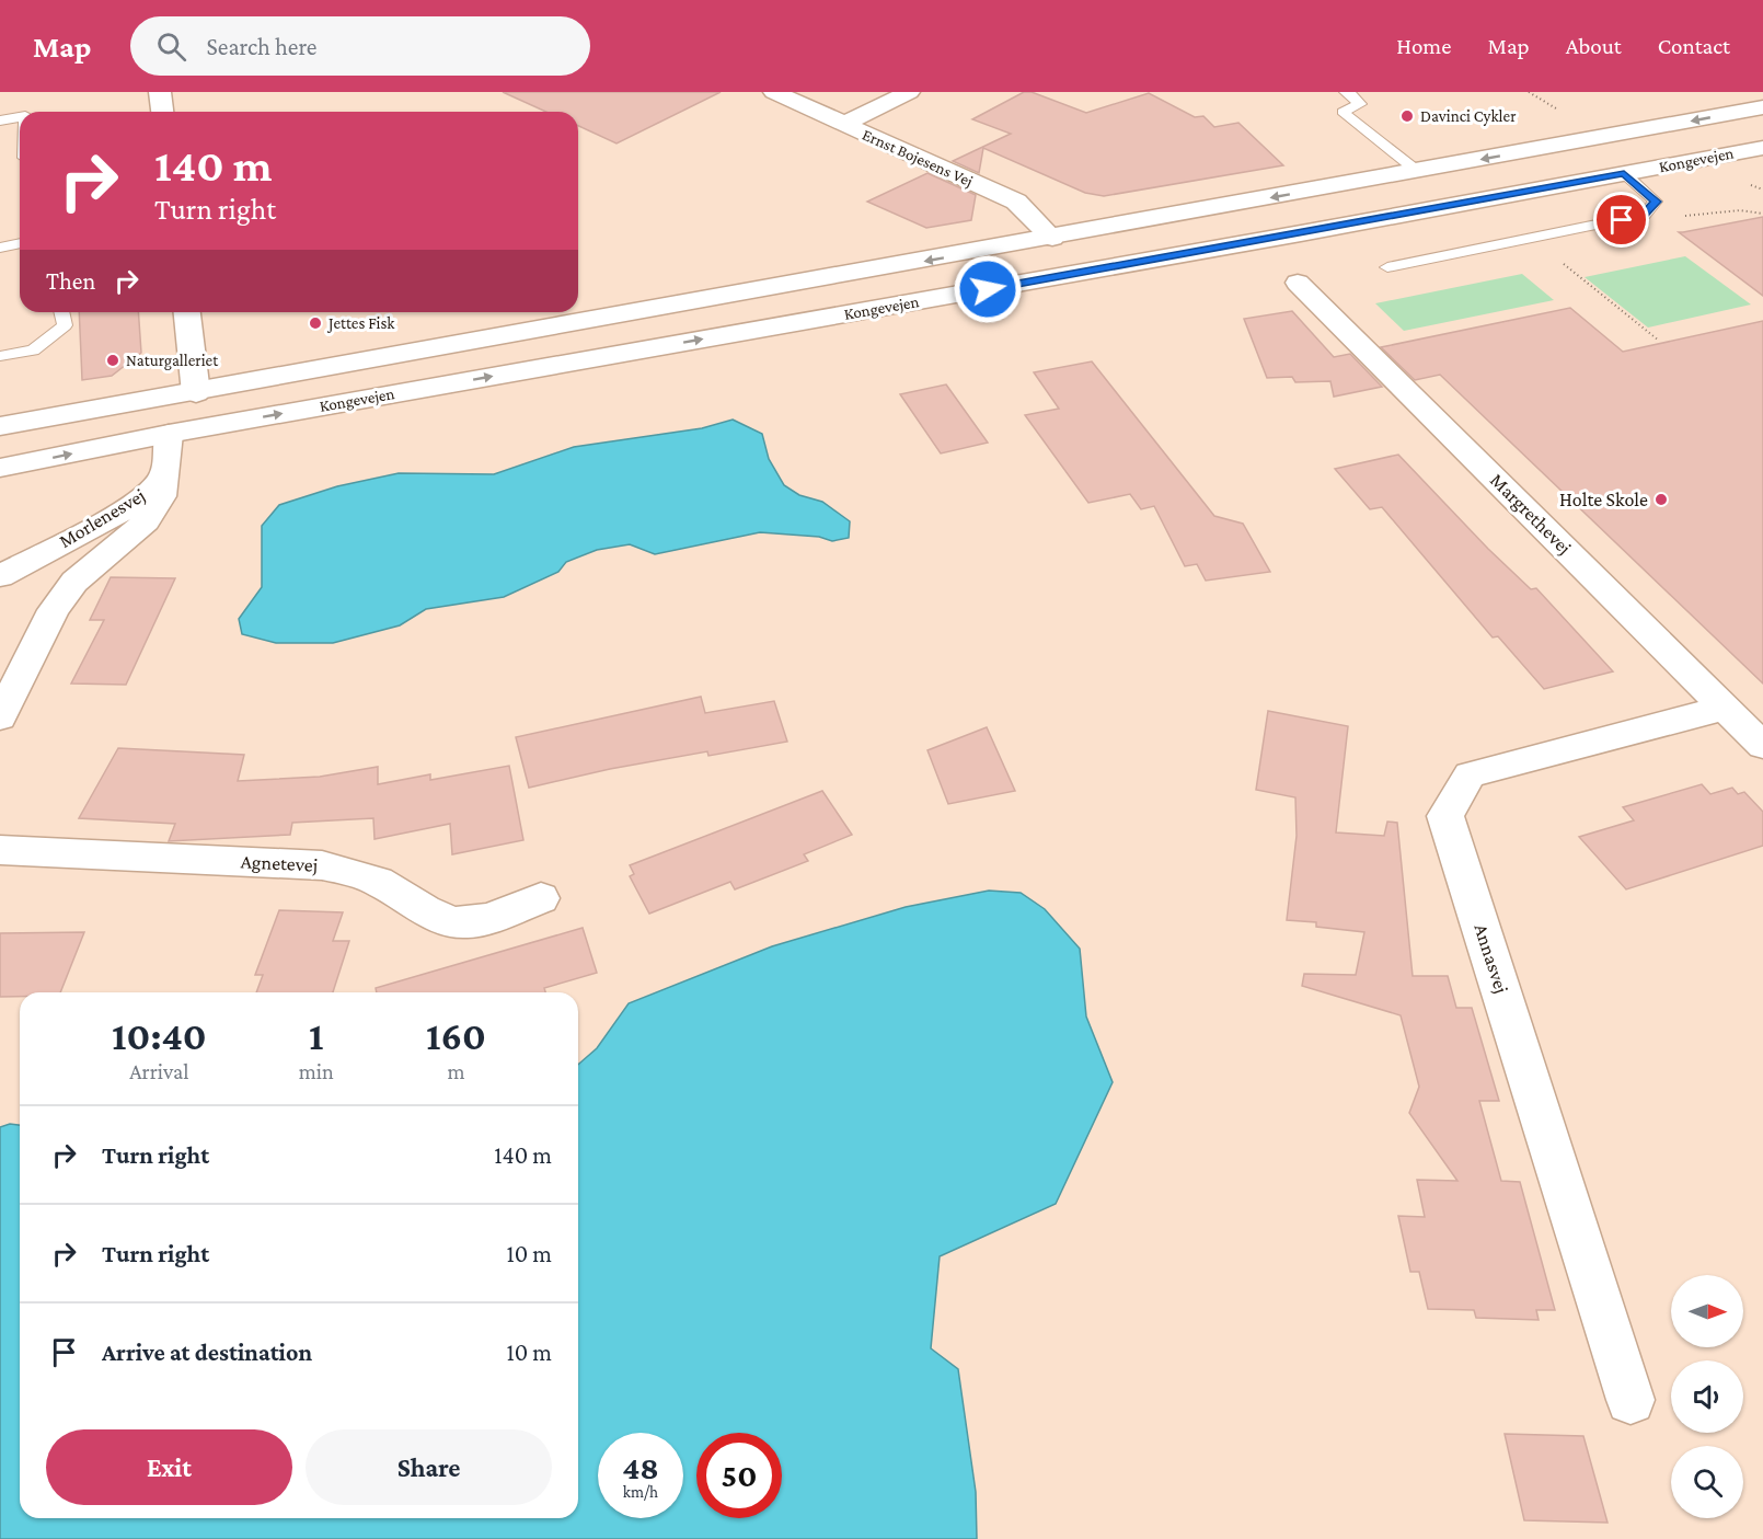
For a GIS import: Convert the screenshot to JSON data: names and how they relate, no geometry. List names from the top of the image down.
{
  "streets": {
    "main road": [
      "Ernst Bojesens Vej",
      "Kongevejen",
      "Margrethevej",
      "Morlenesvej",
      "Agnetevej",
      "Annasvej"
    ]
  },
  "crossings": [
    ["Ernst Bojesens Vej", "Kongevejen"],
    ["Kongevejen", "Morlenesvej"],
    ["Margrethevej", "Annasvej"]
  ],
  "places": [
    "Davinci Cykler",
    "Jettes Fisk",
    "Naturgalleriet",
    "Holte Skole"
  ],
  "north": "right",
  "page": {
    "header": "Map",
    "search": "Search here",
    "nav": [
      "Home",
      "Map",
      "About",
      "Contact"
    ],
    "turn": ["140 m", "Turn right"],
    "then": "Then",
    "eta": [
      "10:40",
      "Arrival",
      "1",
      "min",
      "160",
      "m"
    ],
    "list": [
      {
        "name": "Turn right",
        "value": "140 m"
      },
      {
        "name": "Turn right",
        "value": "10 m"
      },
      {
        "name": "Arrive at destination",
        "value": "10 m"
      }
    ],
    "buttons": ["Exit", "Share"],
    "speed": "48 km/h",
    "limit": "50"
  }
}
